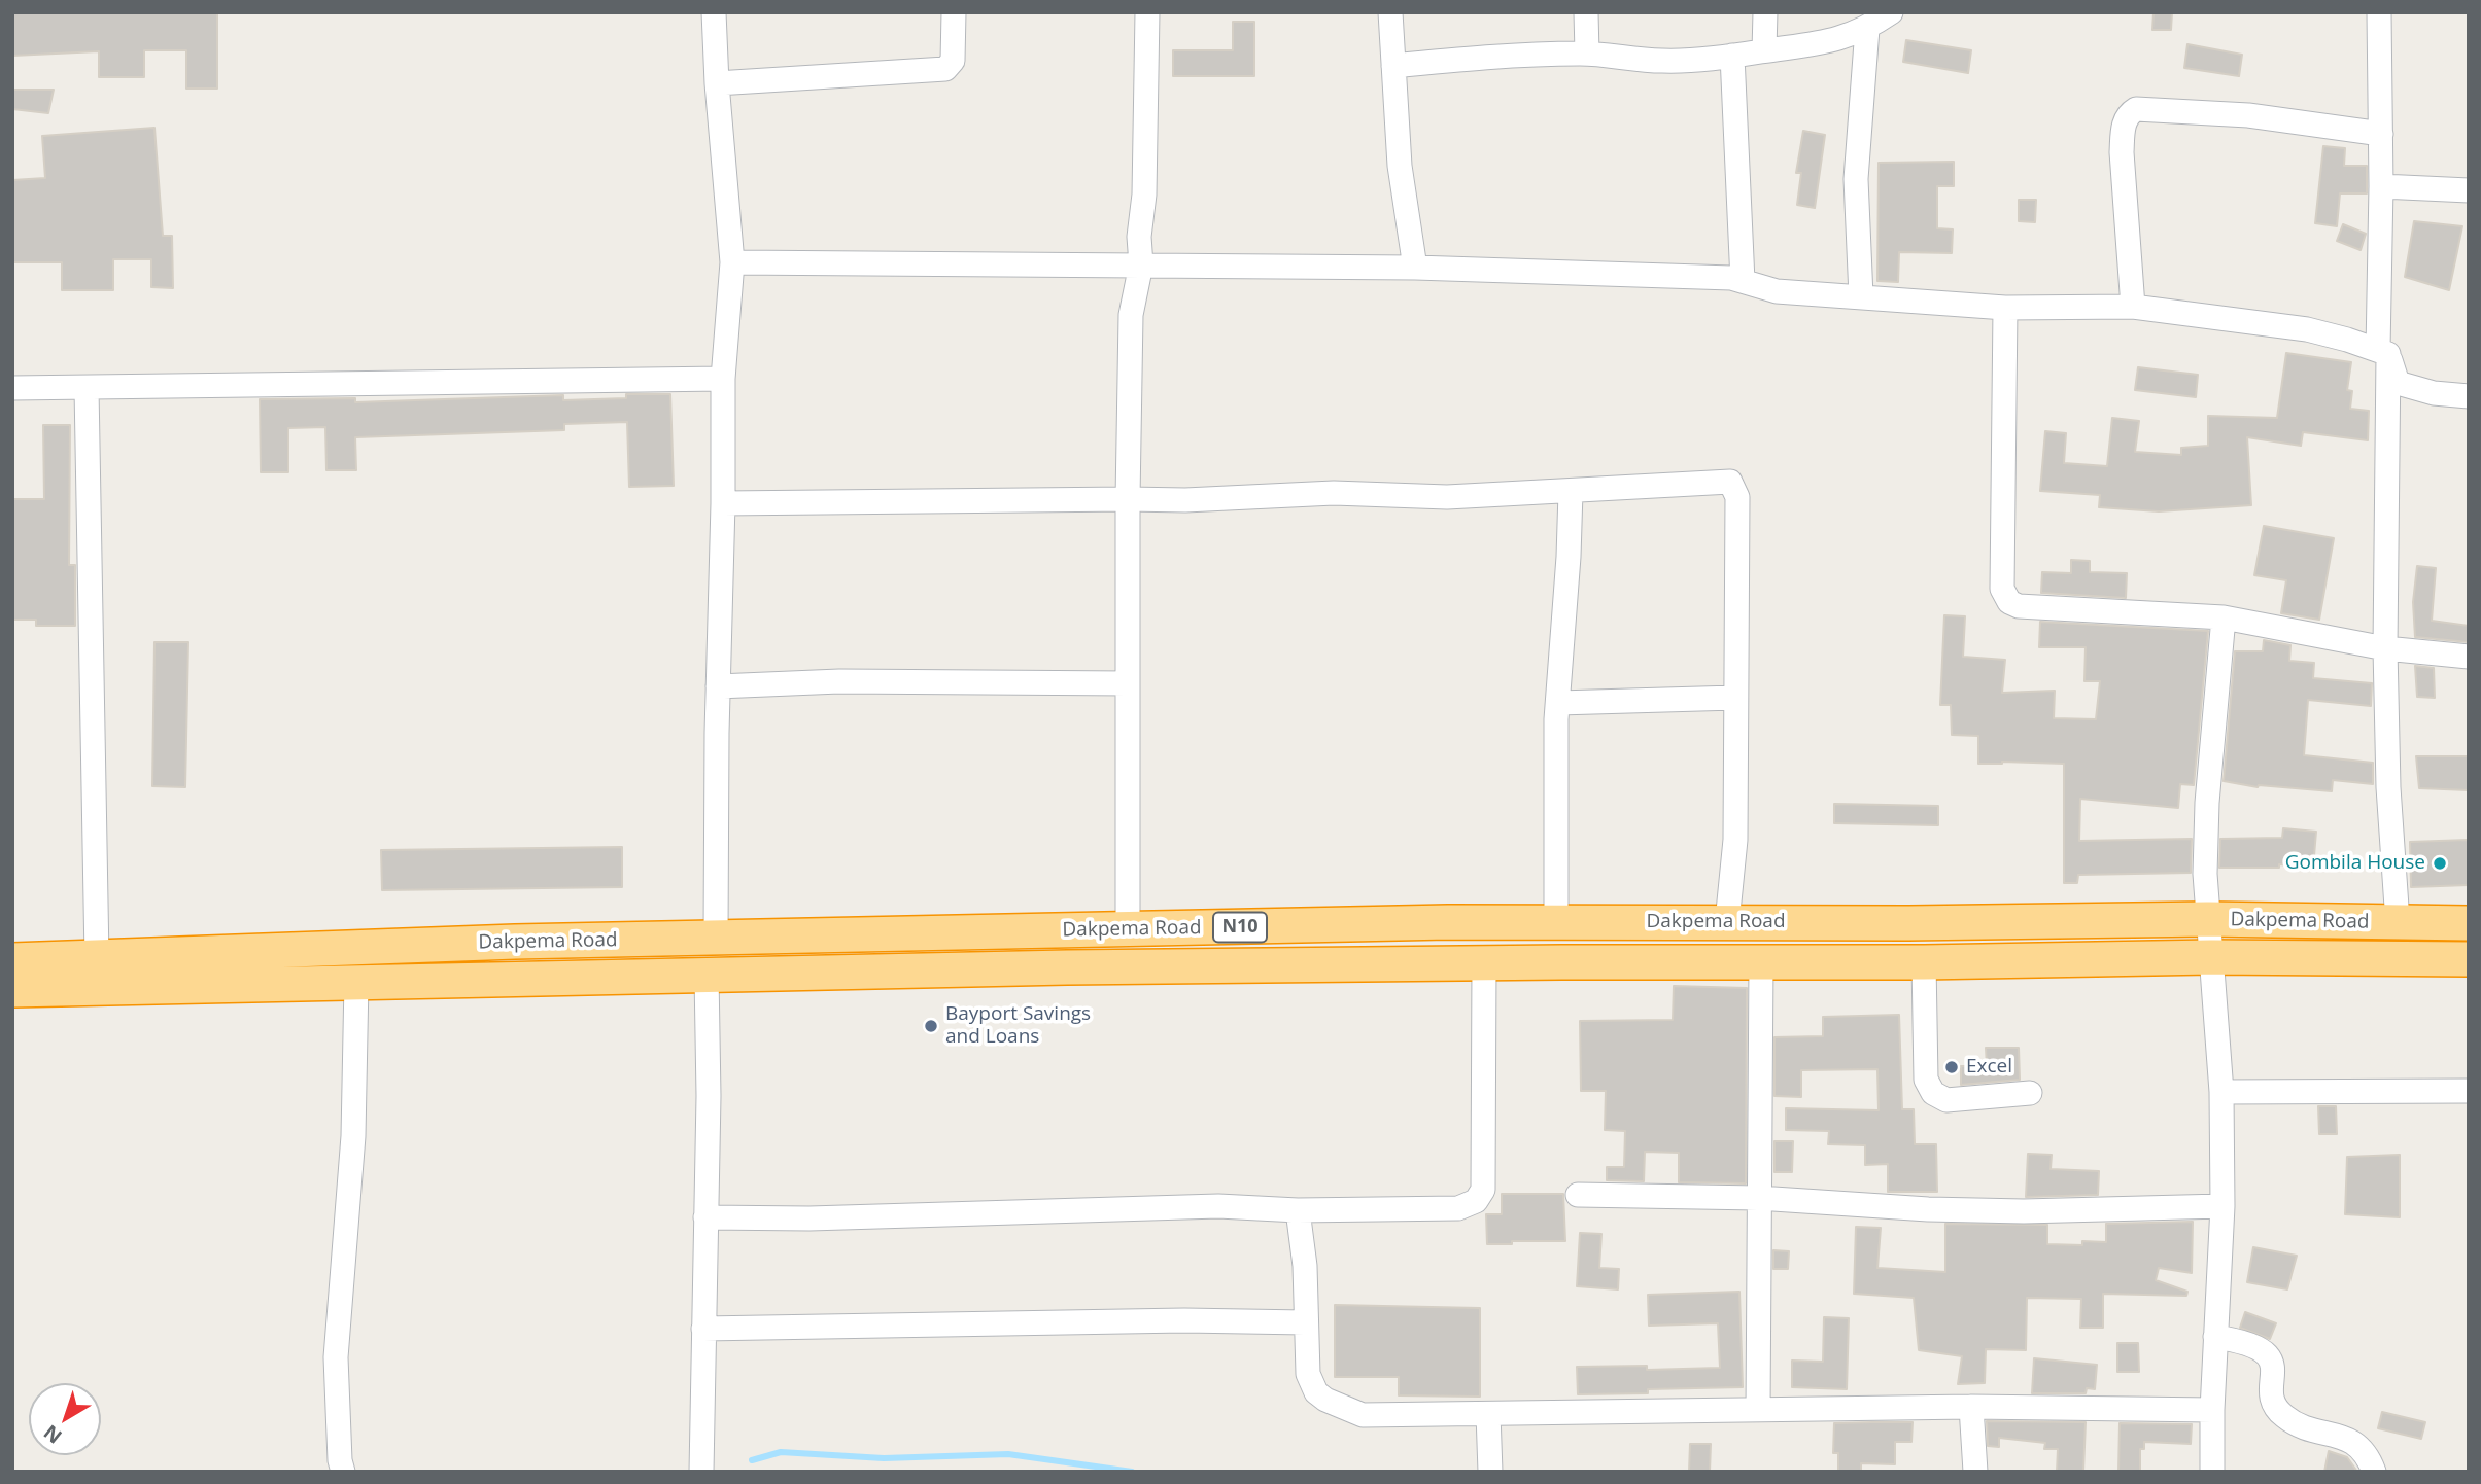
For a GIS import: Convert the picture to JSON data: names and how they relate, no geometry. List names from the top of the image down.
{
  "streets": {
    "highway": ["Dakpema Road", "N10"]
  },
  "places": ["Gombila House", "Bayport Savings and Loans", "Excel"],
  "north": "bottom left"
}
